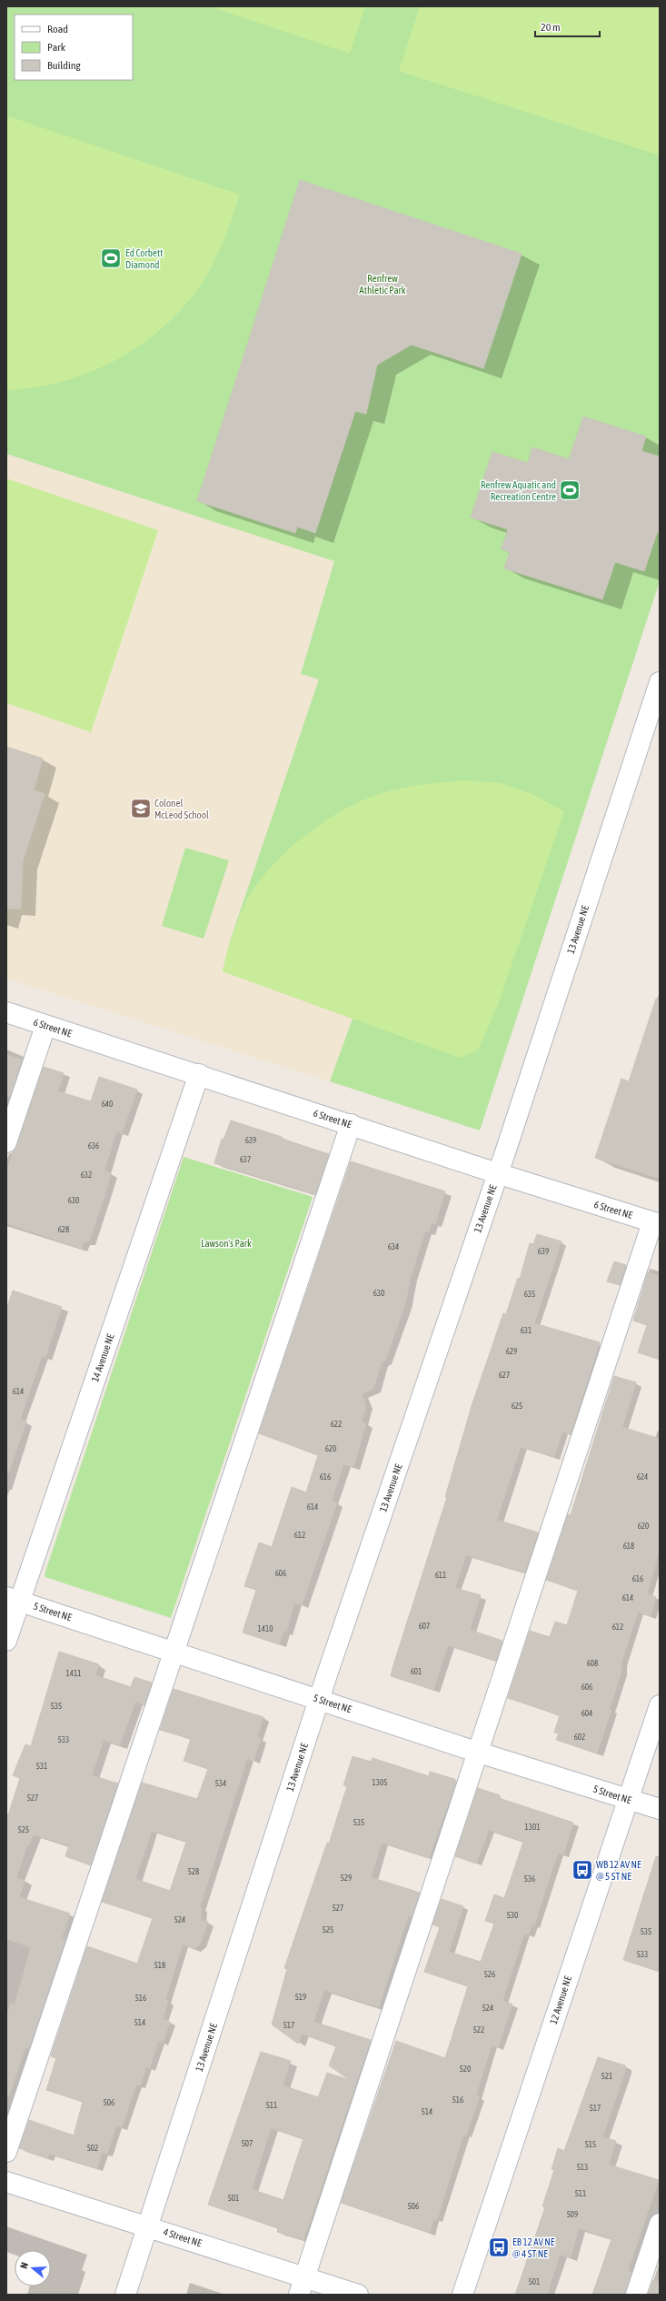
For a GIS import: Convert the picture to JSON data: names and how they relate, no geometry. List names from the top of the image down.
{
  "streets": {
    "street": [
      "13 Avenue NE",
      "6 Street NE",
      "14 Avenue NE",
      "5 Street NE",
      "12 Avenue NE",
      "4 Street NE"
    ]
  },
  "crossings": [
    ["13 Avenue NE", "6 Street NE"],
    ["13 Avenue NE", "5 Street NE"],
    ["13 Avenue NE", "4 Street NE"],
    ["6 Street NE", "14 Avenue NE"],
    ["14 Avenue NE", "5 Street NE"],
    ["5 Street NE", "12 Avenue NE"]
  ],
  "parks": ["Renfrew Athletic Park", "Lawson's Park"],
  "places": {
    "sports": ["Ed Corbett Diamond", "Renfrew Aquatic and Recreation Centre"],
    "school or university": ["Colonel McLeod School"],
    "bus stop": ["WB 12 AV NE @ 5 ST NE", "EB 12 AV NE @ 4 ST NE"]
  },
  "house_numbers": [
    "640",
    "639",
    "636",
    "637",
    "632",
    "630",
    "628",
    "634",
    "639",
    "630",
    "635",
    "631",
    "629",
    "627",
    "614",
    "625",
    "622",
    "620",
    "616",
    "624",
    "614",
    "620",
    "612",
    "618",
    "606",
    "611",
    "616",
    "614",
    "607",
    "612",
    "1410",
    "608",
    "601",
    "1411",
    "606",
    "535",
    "604",
    "602",
    "533",
    "531",
    "1305",
    "534",
    "527",
    "535",
    "1301",
    "525",
    "528",
    "529",
    "536",
    "527",
    "530",
    "524",
    "525",
    "535",
    "533",
    "518",
    "526",
    "519",
    "516",
    "524",
    "514",
    "517",
    "522",
    "520",
    "521",
    "516",
    "506",
    "511",
    "517",
    "514",
    "507",
    "515",
    "502",
    "513",
    "511",
    "501",
    "506",
    "509",
    "501"
  ],
  "legend": ["Road", "Park", "Building"],
  "scale_bar": "20 m",
  "north": "left"
}
